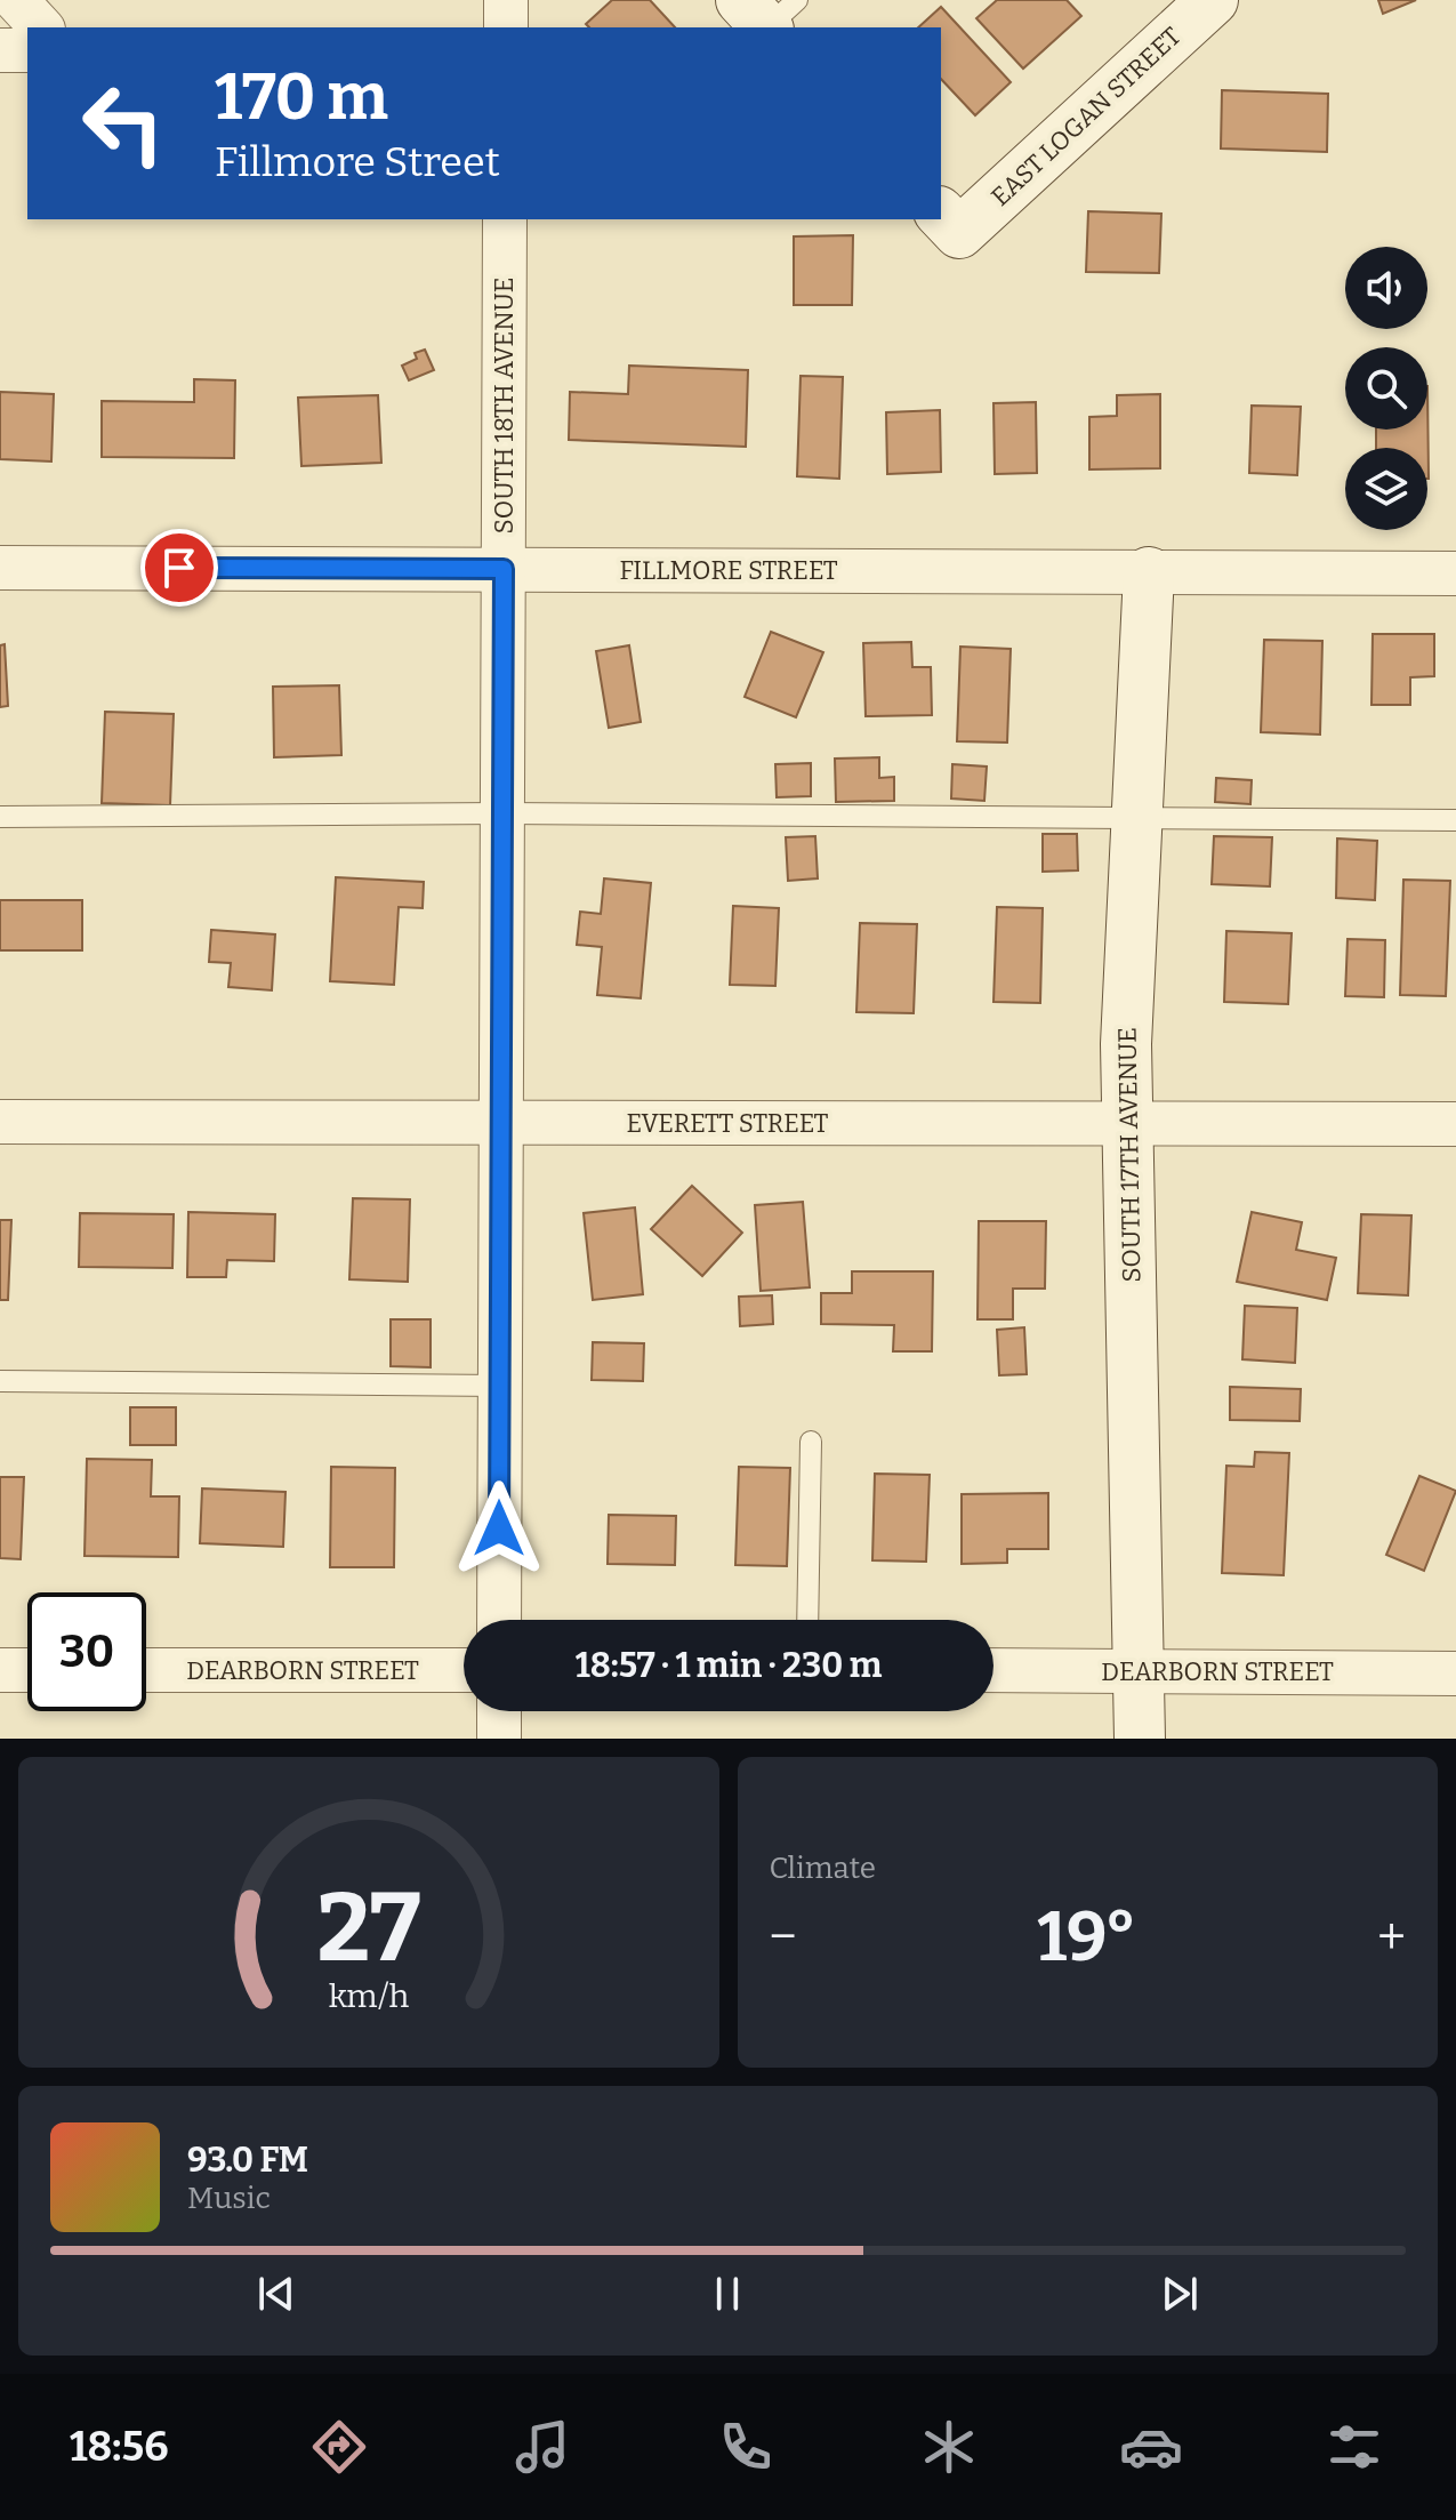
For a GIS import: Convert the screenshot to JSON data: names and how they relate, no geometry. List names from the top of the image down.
{
  "streets": {
    "street": [
      "EAST LOGAN STREET",
      "SOUTH 18TH AVENUE",
      "FILLMORE STREET",
      "EVERETT STREET",
      "SOUTH 17TH AVENUE",
      "DEARBORN STREET"
    ]
  },
  "crossings": [
    ["SOUTH 18TH AVENUE", "FILLMORE STREET"],
    ["SOUTH 18TH AVENUE", "EVERETT STREET"],
    ["FILLMORE STREET", "SOUTH 17TH AVENUE"],
    ["EVERETT STREET", "SOUTH 17TH AVENUE"],
    ["SOUTH 17TH AVENUE", "DEARBORN STREET"]
  ],
  "page": {
    "turn": ["170 m", "Fillmore Street"],
    "limit": "30",
    "trip": "18:57 · 1 min · 230 m",
    "tile": "Climate",
    "heat": ["−", "19°", "+"],
    "song": ["93.0 FM", "Music"],
    "tabs": "18:56",
    "gauge": ["27", "km/h"]
  }
}
